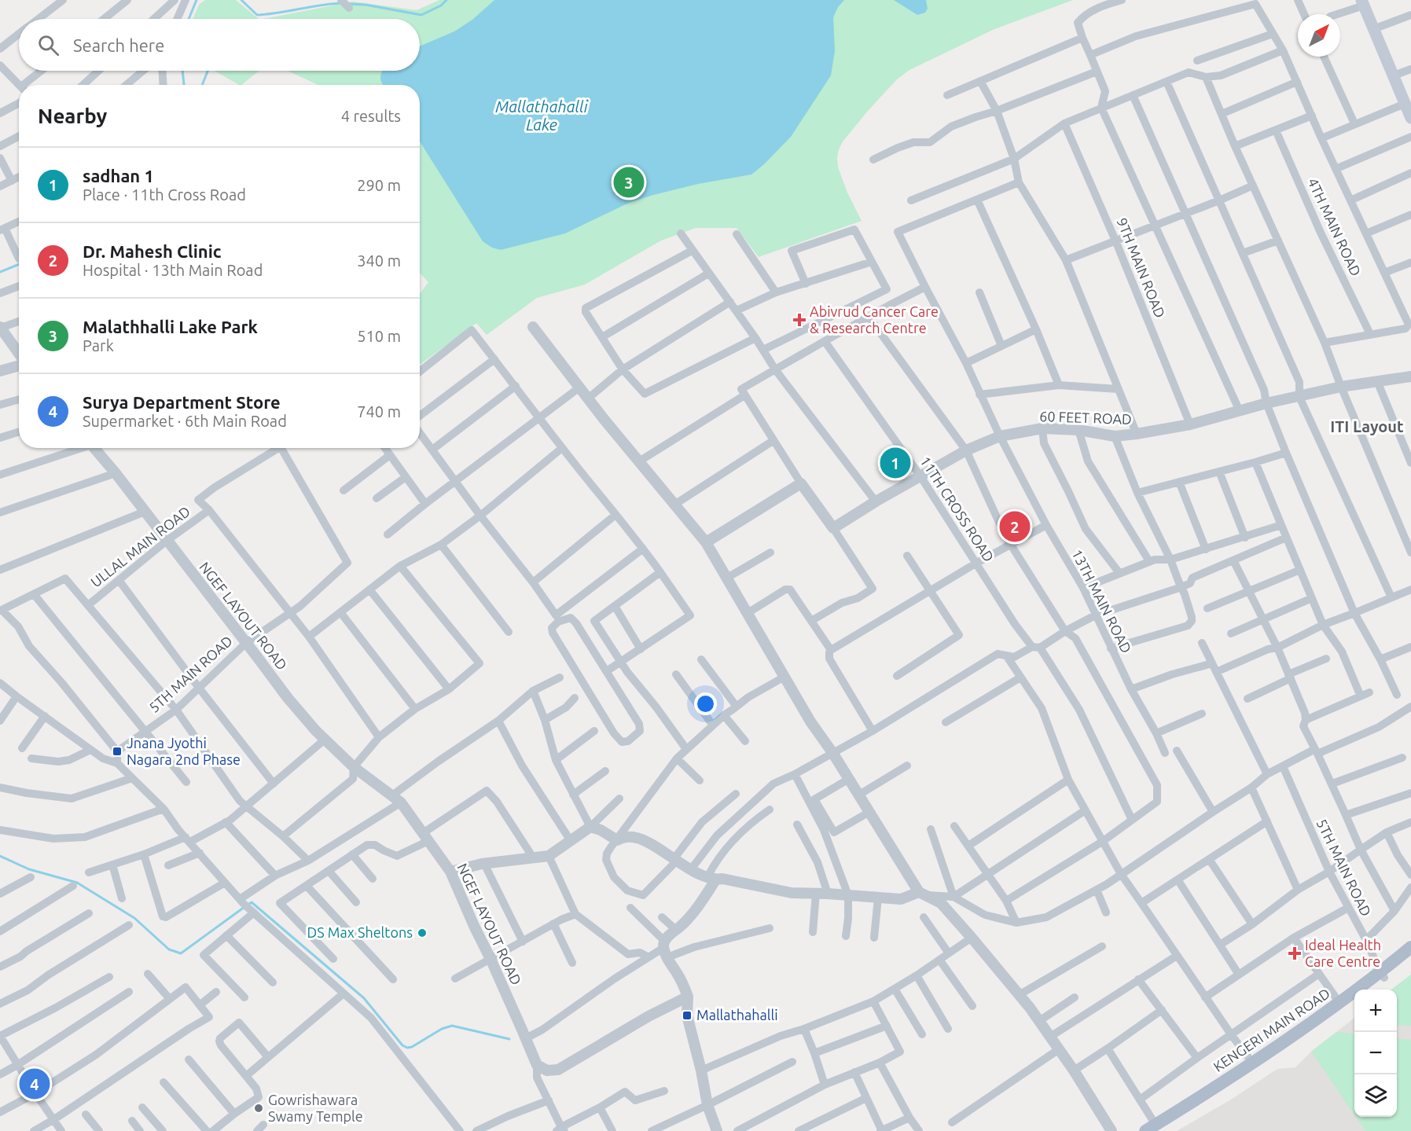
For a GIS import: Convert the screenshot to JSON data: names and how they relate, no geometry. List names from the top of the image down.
{
  "streets": {
    "main road": ["KENGERI MAIN ROAD"],
    "street": [
      "4TH MAIN ROAD",
      "9TH MAIN ROAD",
      "60 FEET ROAD",
      "11TH CROSS ROAD",
      "ULLAL MAIN ROAD",
      "13TH MAIN ROAD",
      "NGEF LAYOUT ROAD",
      "5TH MAIN ROAD"
    ]
  },
  "crossings": [
    ["9TH MAIN ROAD", "60 FEET ROAD"],
    ["60 FEET ROAD", "11TH CROSS ROAD"],
    ["60 FEET ROAD", "13TH MAIN ROAD"],
    ["ULLAL MAIN ROAD", "NGEF LAYOUT ROAD"],
    ["NGEF LAYOUT ROAD", "5TH MAIN ROAD"],
    ["5TH MAIN ROAD", "KENGERI MAIN ROAD"]
  ],
  "districts": ["ITI Layout"],
  "water": ["Mallathahalli Lake"],
  "places": {
    "health": ["Abivrud Cancer Care & Research Centre", "Ideal Health Care Centre"],
    "transit": ["Jnana Jyothi Nagara 2nd Phase", "Mallathahalli"],
    "other": ["DS Max Sheltons", "Gowrishawara Swamy Temple"]
  },
  "north": "top right",
  "page": {
    "search": "Search here",
    "heading": ["Nearby", "4 results"],
    "list": [
      {
        "mark": "1",
        "name": "sadhan 1",
        "note": "Place · 11th Cross Road",
        "value": "290 m"
      },
      {
        "mark": "2",
        "name": "Dr. Mahesh Clinic",
        "note": "Hospital · 13th Main Road",
        "value": "340 m"
      },
      {
        "mark": "3",
        "name": "Malathhalli Lake Park",
        "note": "Park",
        "value": "510 m"
      },
      {
        "mark": "4",
        "name": "Surya Department Store",
        "note": "Supermarket · 6th Main Road",
        "value": "740 m"
      }
    ],
    "pins": [
      "3",
      "1",
      "2",
      "4"
    ],
    "map_buttons": ["+", "−"]
  }
}
